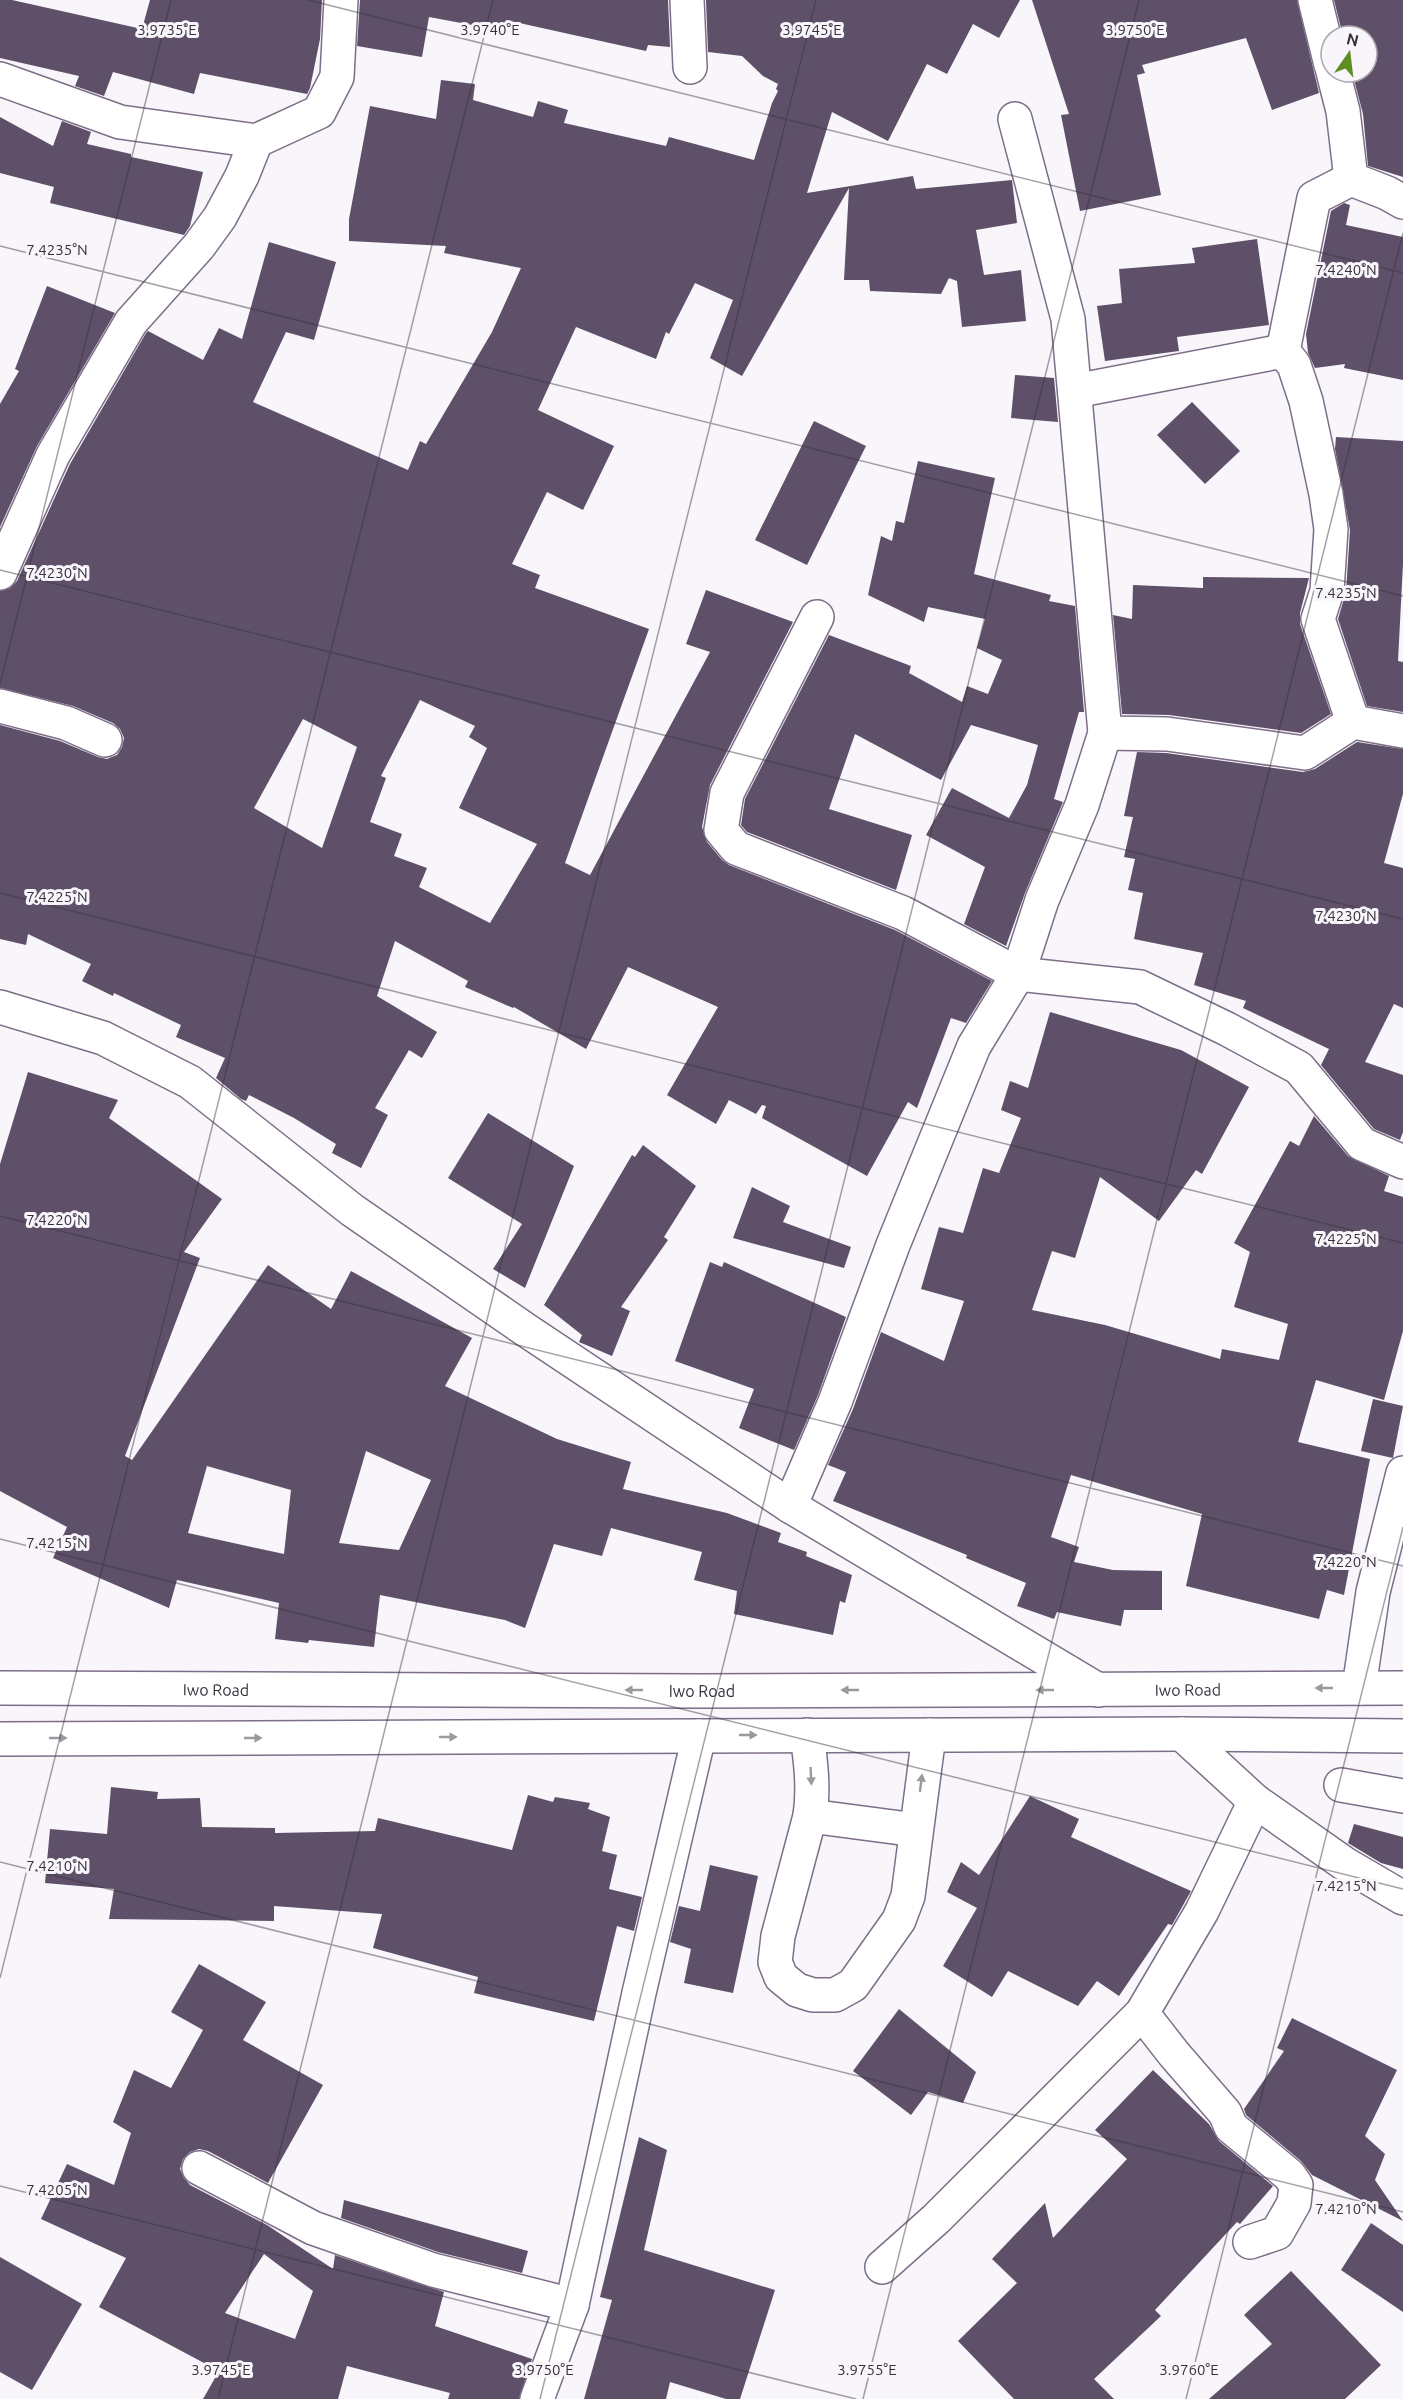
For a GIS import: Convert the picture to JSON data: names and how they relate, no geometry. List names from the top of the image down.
{
  "streets": {
    "street": ["Iwo Road"]
  },
  "north": "top",
  "coordinates": [
    "3.9745°E",
    "3.9750°E",
    "3.9735°E",
    "3.9740°E",
    "7.4235°N",
    "7.4240°N",
    "7.4230°N",
    "7.4225°N",
    "7.4220°N",
    "7.4215°N",
    "7.4210°N",
    "7.4205°N",
    "3.9755°E",
    "3.9760°E"
  ]
}
